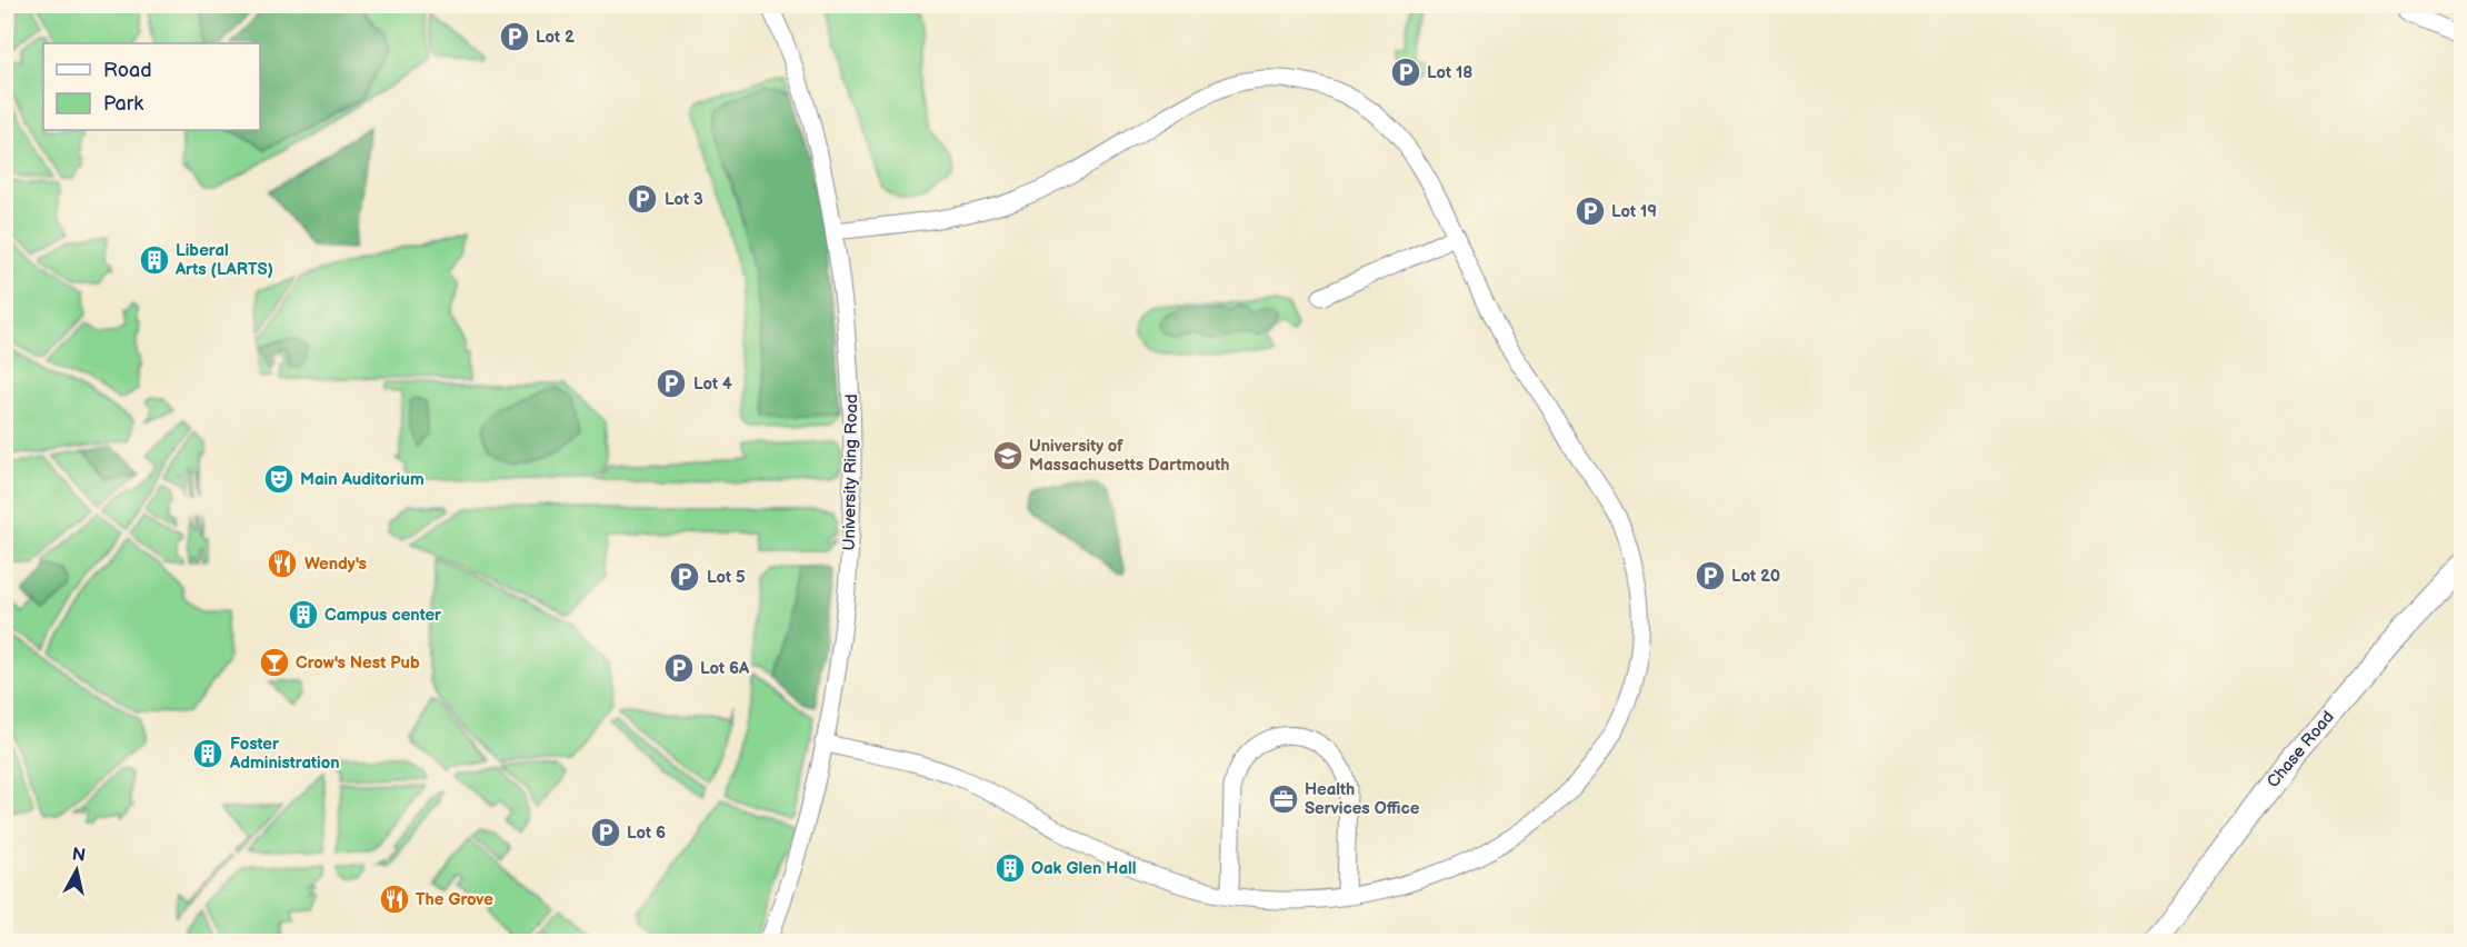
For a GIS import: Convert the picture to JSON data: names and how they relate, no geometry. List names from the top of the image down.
{
  "streets": {
    "street": ["University Ring Road", "Chase Road"]
  },
  "places": {
    "parking": [
      "Lot 2",
      "Lot 18",
      "Lot 3",
      "Lot 19",
      "Lot 4",
      "Lot 20",
      "Lot 5",
      "Lot 6A",
      "Lot 6"
    ],
    "building": [
      "Liberal Arts (LARTS)",
      "Campus center",
      "Foster Administration",
      "Oak Glen Hall"
    ],
    "school or university": ["University of Massachusetts Dartmouth"],
    "theatre": ["Main Auditorium"],
    "restaurant": ["Wendy's", "The Grove"],
    "bar": ["Crow's Nest Pub"],
    "office": ["Health Services Office"]
  },
  "legend": ["Road", "Park"],
  "north": "top"
}
